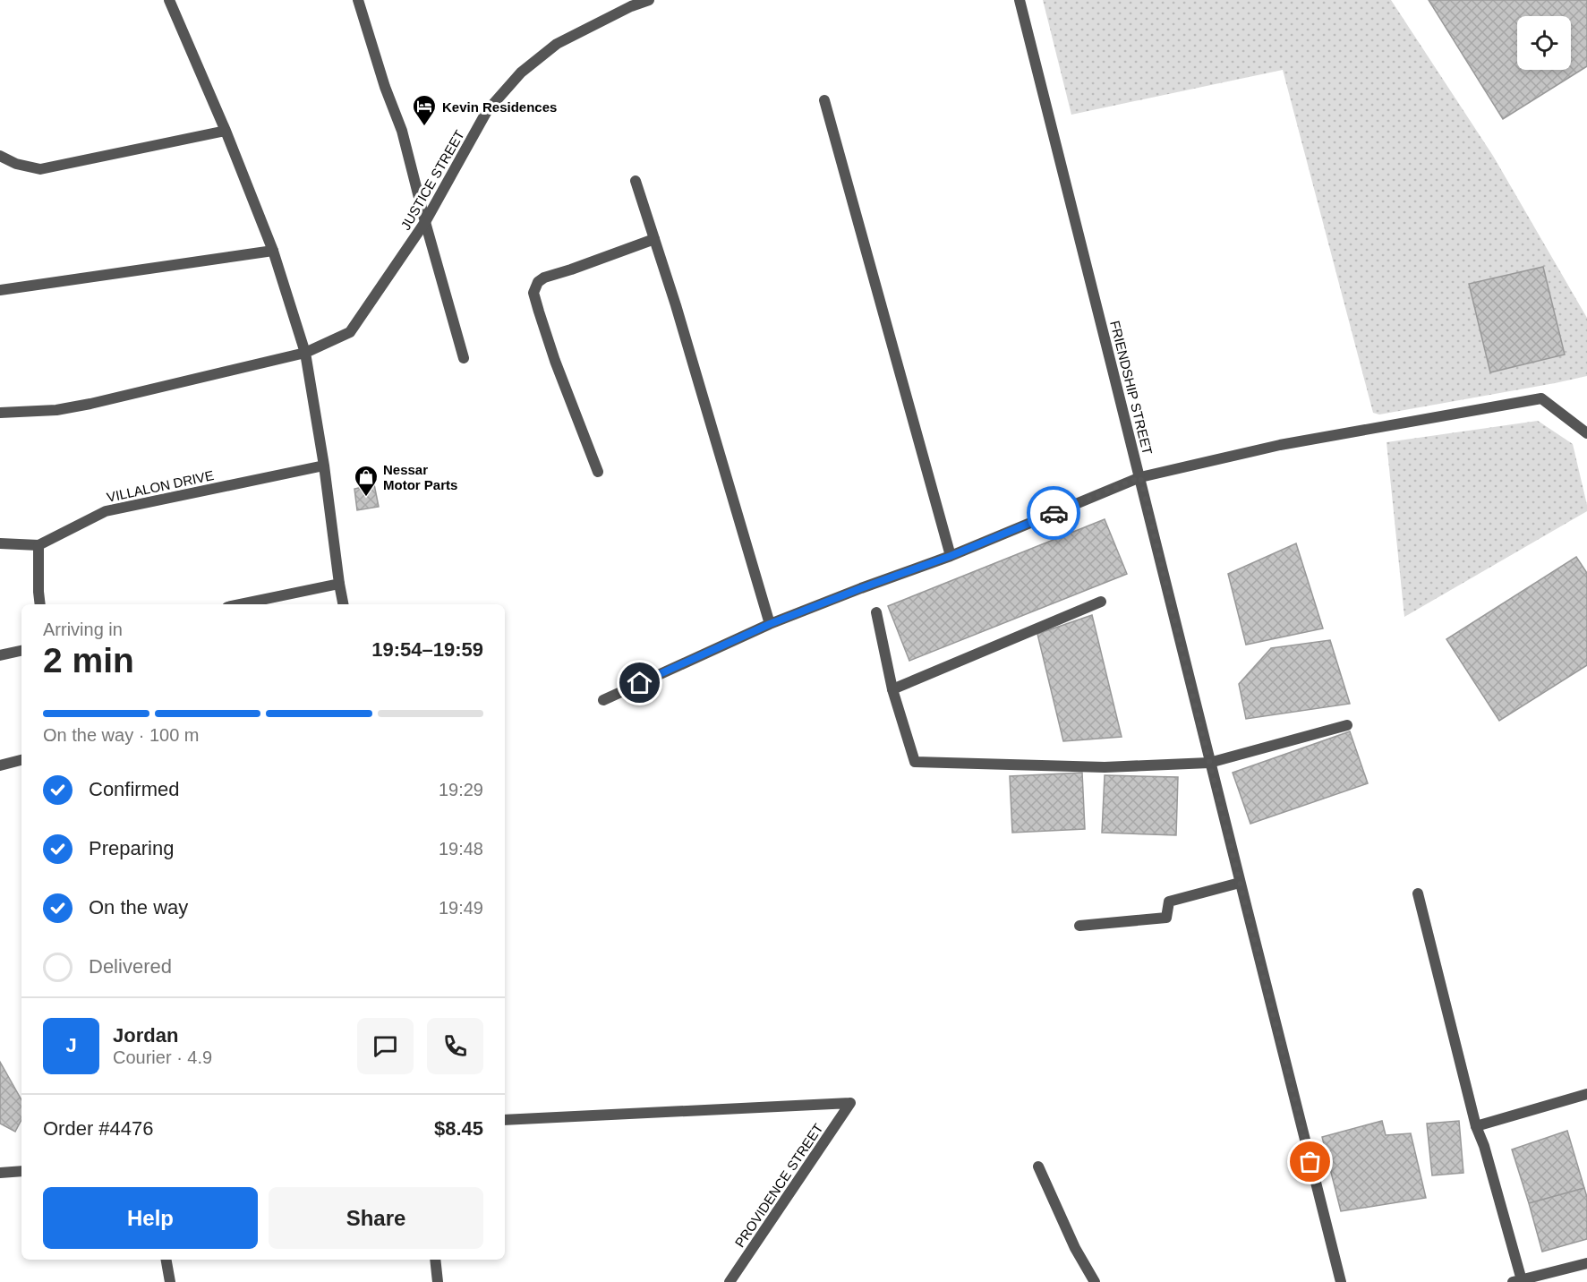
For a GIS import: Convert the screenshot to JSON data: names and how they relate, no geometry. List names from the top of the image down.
{
  "streets": {
    "street": [
      "JUSTICE STREET",
      "FRIENDSHIP STREET",
      "VILLALON DRIVE",
      "PROVIDENCE STREET"
    ]
  },
  "places": {
    "hotel": ["Kevin Residences"],
    "shop": ["Nessar Motor Parts"]
  },
  "page": {
    "heading": ["2 min", "Arriving in", "19:54–19:59"],
    "panel": [
      "Jordan",
      "Courier · 4.9",
      "Order #4476",
      "$8.45"
    ],
    "bar": "On the way · 100 m",
    "list": [
      ["Confirmed", "19:29"],
      ["Preparing", "19:48"],
      ["On the way", "19:49"],
      "Delivered"
    ],
    "round": "J",
    "buttons": ["Help", "Share"]
  }
}
